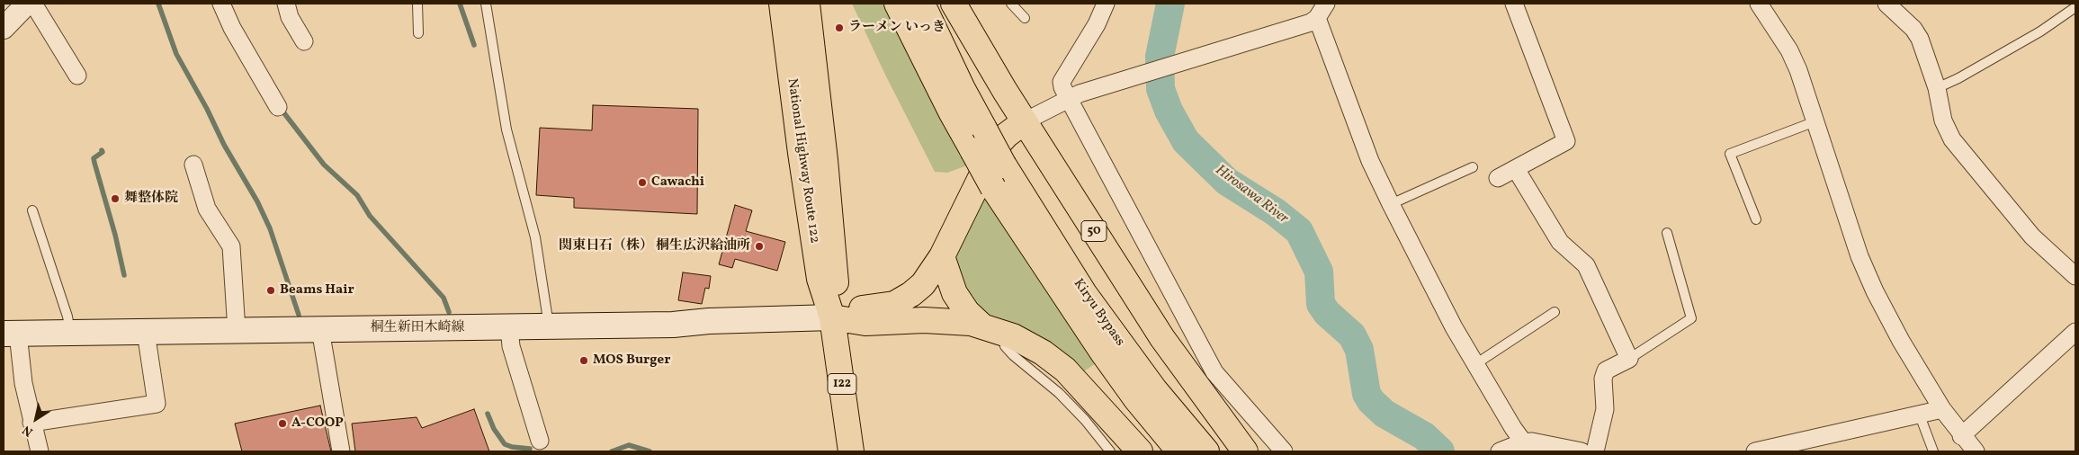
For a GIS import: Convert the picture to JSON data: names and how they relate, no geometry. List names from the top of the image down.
{
  "streets": {
    "highway": [
      "National Highway Route 122",
      "50",
      "Kiryu Bypass",
      "122"
    ],
    "main road": ["桐生新田木崎線"]
  },
  "crossings": [
    ["National Highway Route 122", "桐生新田木崎線"]
  ],
  "water": ["Hirosawa River"],
  "places": [
    "ラーメン いっき",
    "Cawachi",
    "舞整体院",
    "関東日石（株） 桐生広沢給油所",
    "Beams Hair",
    "MOS Burger",
    "A-COOP"
  ],
  "north": "bottom left"
}
